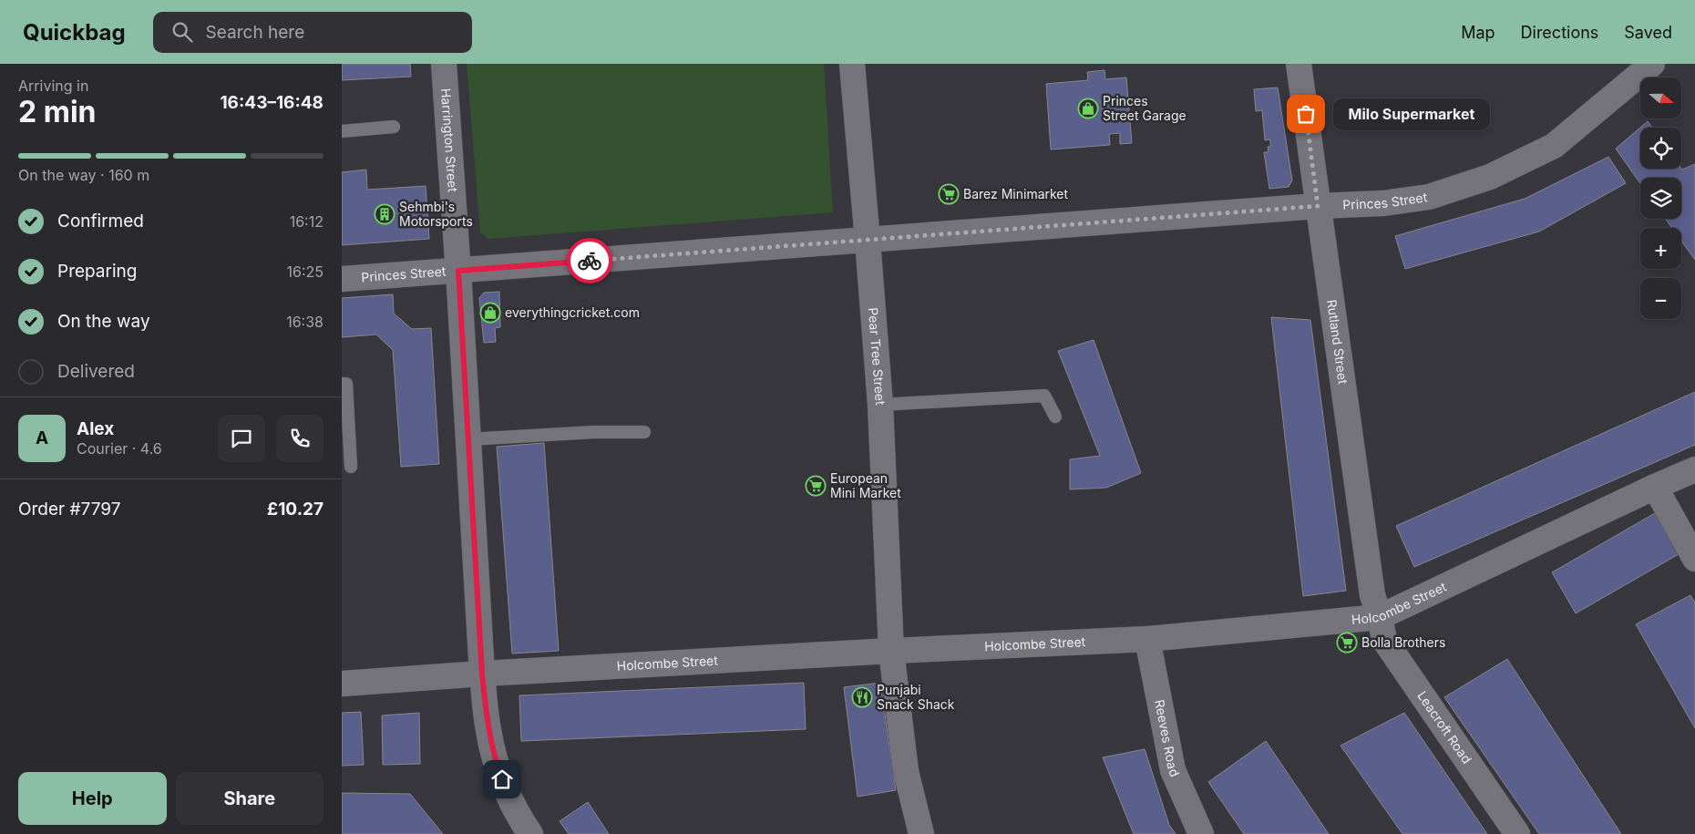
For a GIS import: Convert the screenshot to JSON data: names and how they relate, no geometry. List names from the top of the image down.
{
  "streets": {
    "street": [
      "Harrington Street",
      "Princes Street",
      "Rutland Street",
      "Pear Tree Street",
      "Holcombe Street",
      "Leacroft Road",
      "Reeves Road"
    ]
  },
  "crossings": [
    ["Harrington Street", "Princes Street"],
    ["Harrington Street", "Holcombe Street"],
    ["Princes Street", "Rutland Street"],
    ["Princes Street", "Pear Tree Street"],
    ["Rutland Street", "Holcombe Street"],
    ["Rutland Street", "Leacroft Road"],
    ["Pear Tree Street", "Holcombe Street"],
    ["Holcombe Street", "Leacroft Road"],
    ["Holcombe Street", "Reeves Road"]
  ],
  "places": {
    "shop": ["Princes Street Garage", "everythingcricket.com"],
    "other": ["Milo Supermarket"],
    "supermarket": ["Barez Minimarket", "European Mini Market", "Bolla Brothers"],
    "building": ["Sehmbi's Motorsports"],
    "restaurant": ["Punjabi Snack Shack"]
  },
  "north": "right",
  "page": {
    "header": "Quickbag",
    "search": "Search here",
    "nav": ["Map", "Directions", "Saved"],
    "heading": ["2 min", "Arriving in", "16:43–16:48"],
    "panel": [
      "Alex",
      "Courier · 4.6",
      "Order #7797",
      "£10.27"
    ],
    "map_buttons": ["+", "−"],
    "bubble": "Milo Supermarket",
    "bar": "On the way · 160 m",
    "list": [
      ["Confirmed", "16:12"],
      ["Preparing", "16:25"],
      ["On the way", "16:38"],
      "Delivered"
    ],
    "round": "A",
    "buttons": ["Help", "Share"]
  }
}
